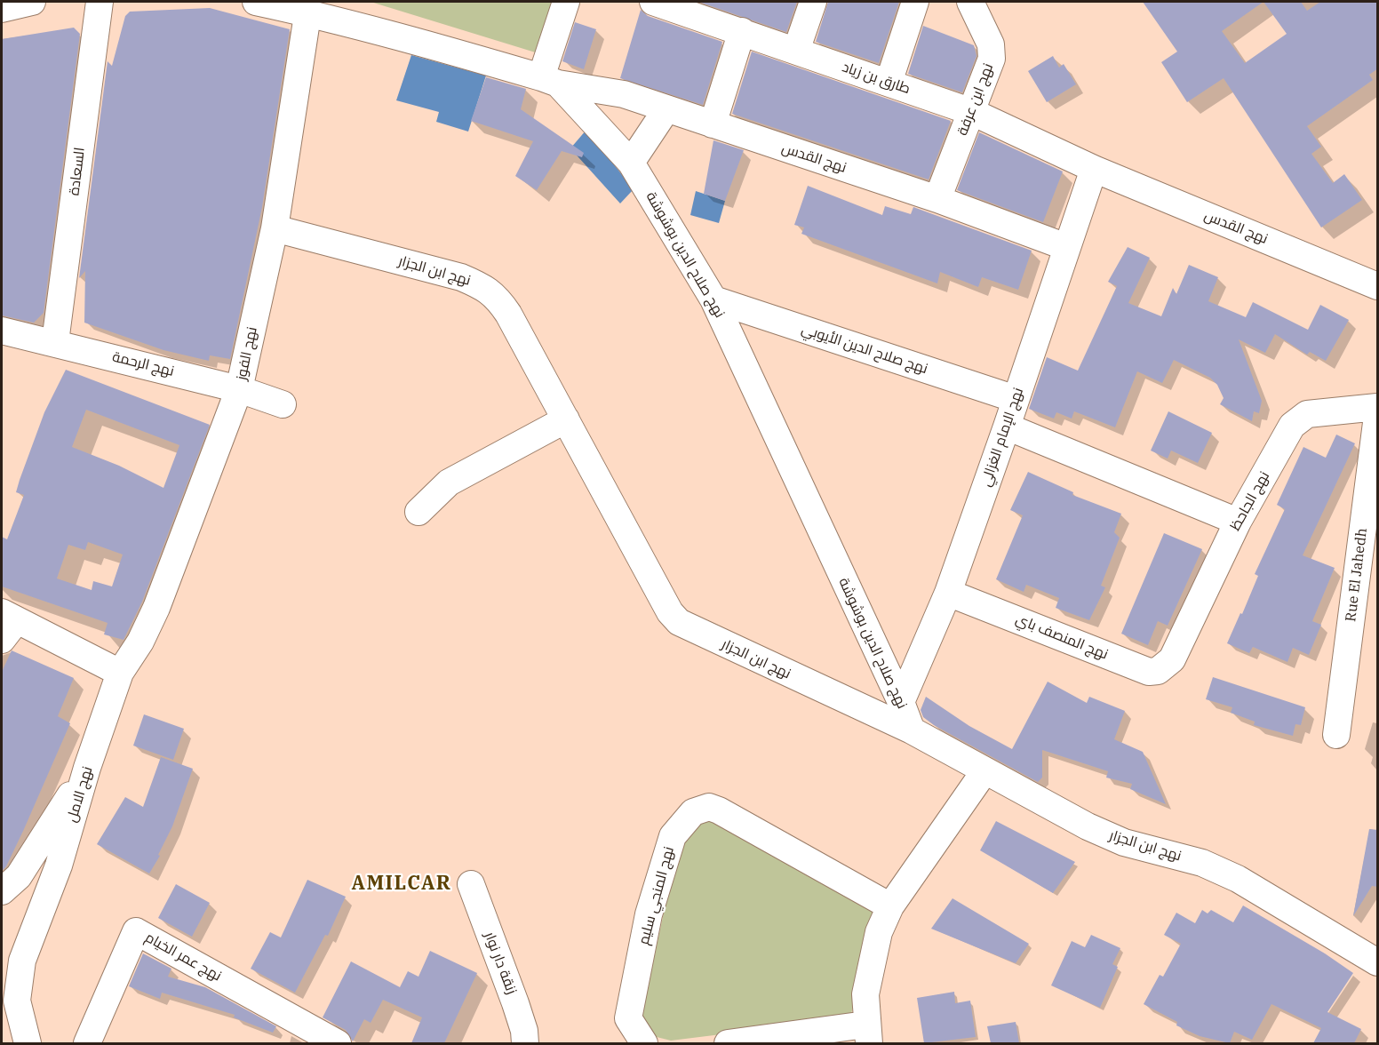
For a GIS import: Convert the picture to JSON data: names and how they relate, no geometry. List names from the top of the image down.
{
  "streets": {
    "street": [
      "طارق بن زياد",
      "نهج ابن عرفة",
      "نهج القدس",
      "السعادة",
      "نهج صلاح الدين بوشوشة",
      "نهج ابن الجزار",
      "نهج صلاح الدين الأيوبي",
      "نهج الفوز",
      "نهج الرحمة",
      "نهج الإمام الغزالي",
      "نهج الجاحظ",
      "Rue El Jahedh",
      "نهج المنصف باي",
      "نهج الامل",
      "نهج المنجي سليم",
      "نهج عمر الخيام",
      "زنقة دار نوار"
    ]
  },
  "crossings": [
    ["طارق بن زياد", "نهج ابن عرفة"],
    ["طارق بن زياد", "نهج القدس"],
    ["طارق بن زياد", "نهج الإمام الغزالي"],
    ["نهج ابن عرفة", "نهج القدس"],
    ["نهج القدس", "نهج صلاح الدين بوشوشة"],
    ["نهج القدس", "نهج الإمام الغزالي"],
    ["السعادة", "نهج الرحمة"],
    ["نهج صلاح الدين بوشوشة", "نهج ابن الجزار"],
    ["نهج صلاح الدين بوشوشة", "نهج صلاح الدين الأيوبي"],
    ["نهج صلاح الدين بوشوشة", "نهج الإمام الغزالي"],
    ["نهج ابن الجزار", "نهج الفوز"],
    ["نهج صلاح الدين الأيوبي", "نهج الإمام الغزالي"],
    ["نهج الفوز", "نهج الرحمة"],
    ["نهج الفوز", "نهج الامل"],
    ["نهج الإمام الغزالي", "نهج المنصف باي"],
    ["نهج الجاحظ", "نهج المنصف باي"]
  ],
  "districts": ["AMILCAR"]
}
